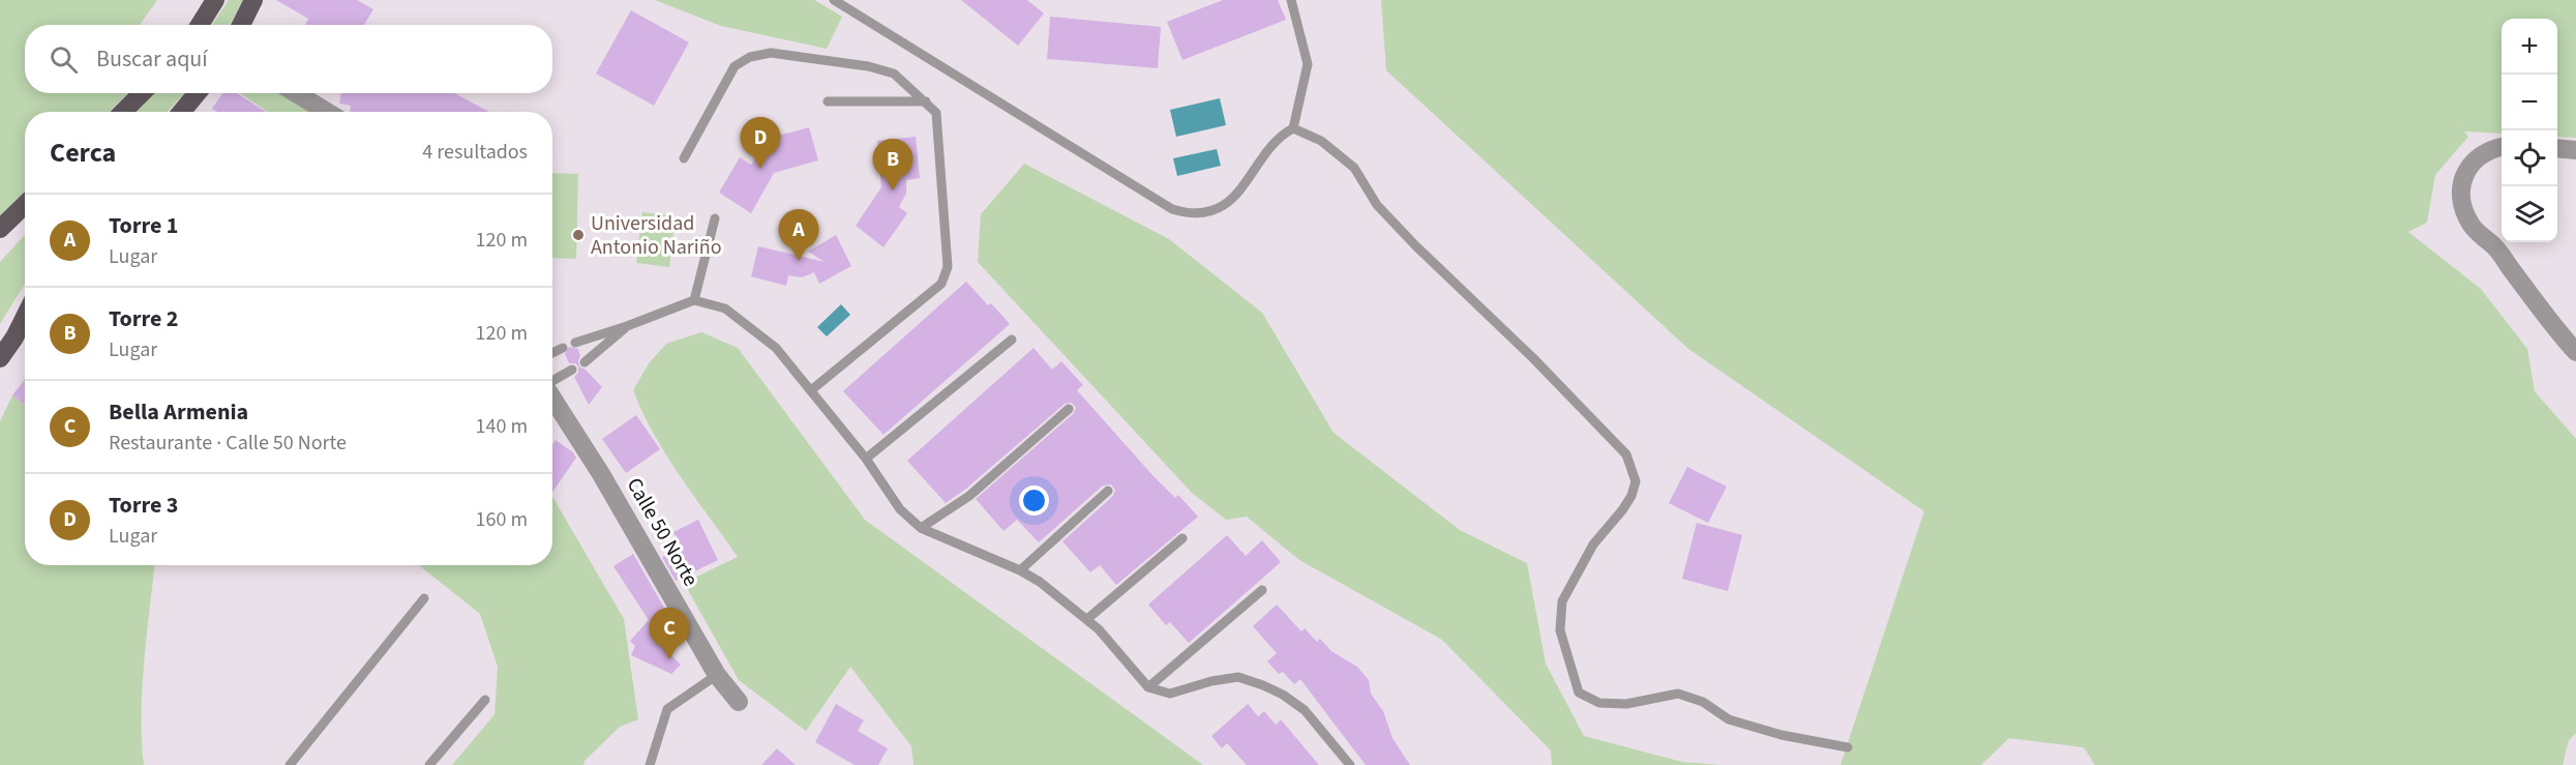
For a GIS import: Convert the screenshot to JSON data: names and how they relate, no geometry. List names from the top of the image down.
{
  "streets": {
    "street": ["Calle 50 Norte"]
  },
  "places": ["Universidad Antonio Nariño"],
  "page": {
    "map_buttons": ["+", "−"],
    "search": "Buscar aquí",
    "heading": ["Cerca", "4 resultados"],
    "pins": [
      "D",
      "B",
      "A",
      "C"
    ],
    "list": [
      {
        "mark": "A",
        "name": "Torre 1",
        "note": "Lugar",
        "value": "120 m"
      },
      {
        "mark": "B",
        "name": "Torre 2",
        "note": "Lugar",
        "value": "120 m"
      },
      {
        "mark": "C",
        "name": "Bella Armenia",
        "note": "Restaurante · Calle 50 Norte",
        "value": "140 m"
      },
      {
        "mark": "D",
        "name": "Torre 3",
        "note": "Lugar",
        "value": "160 m"
      }
    ]
  }
}
